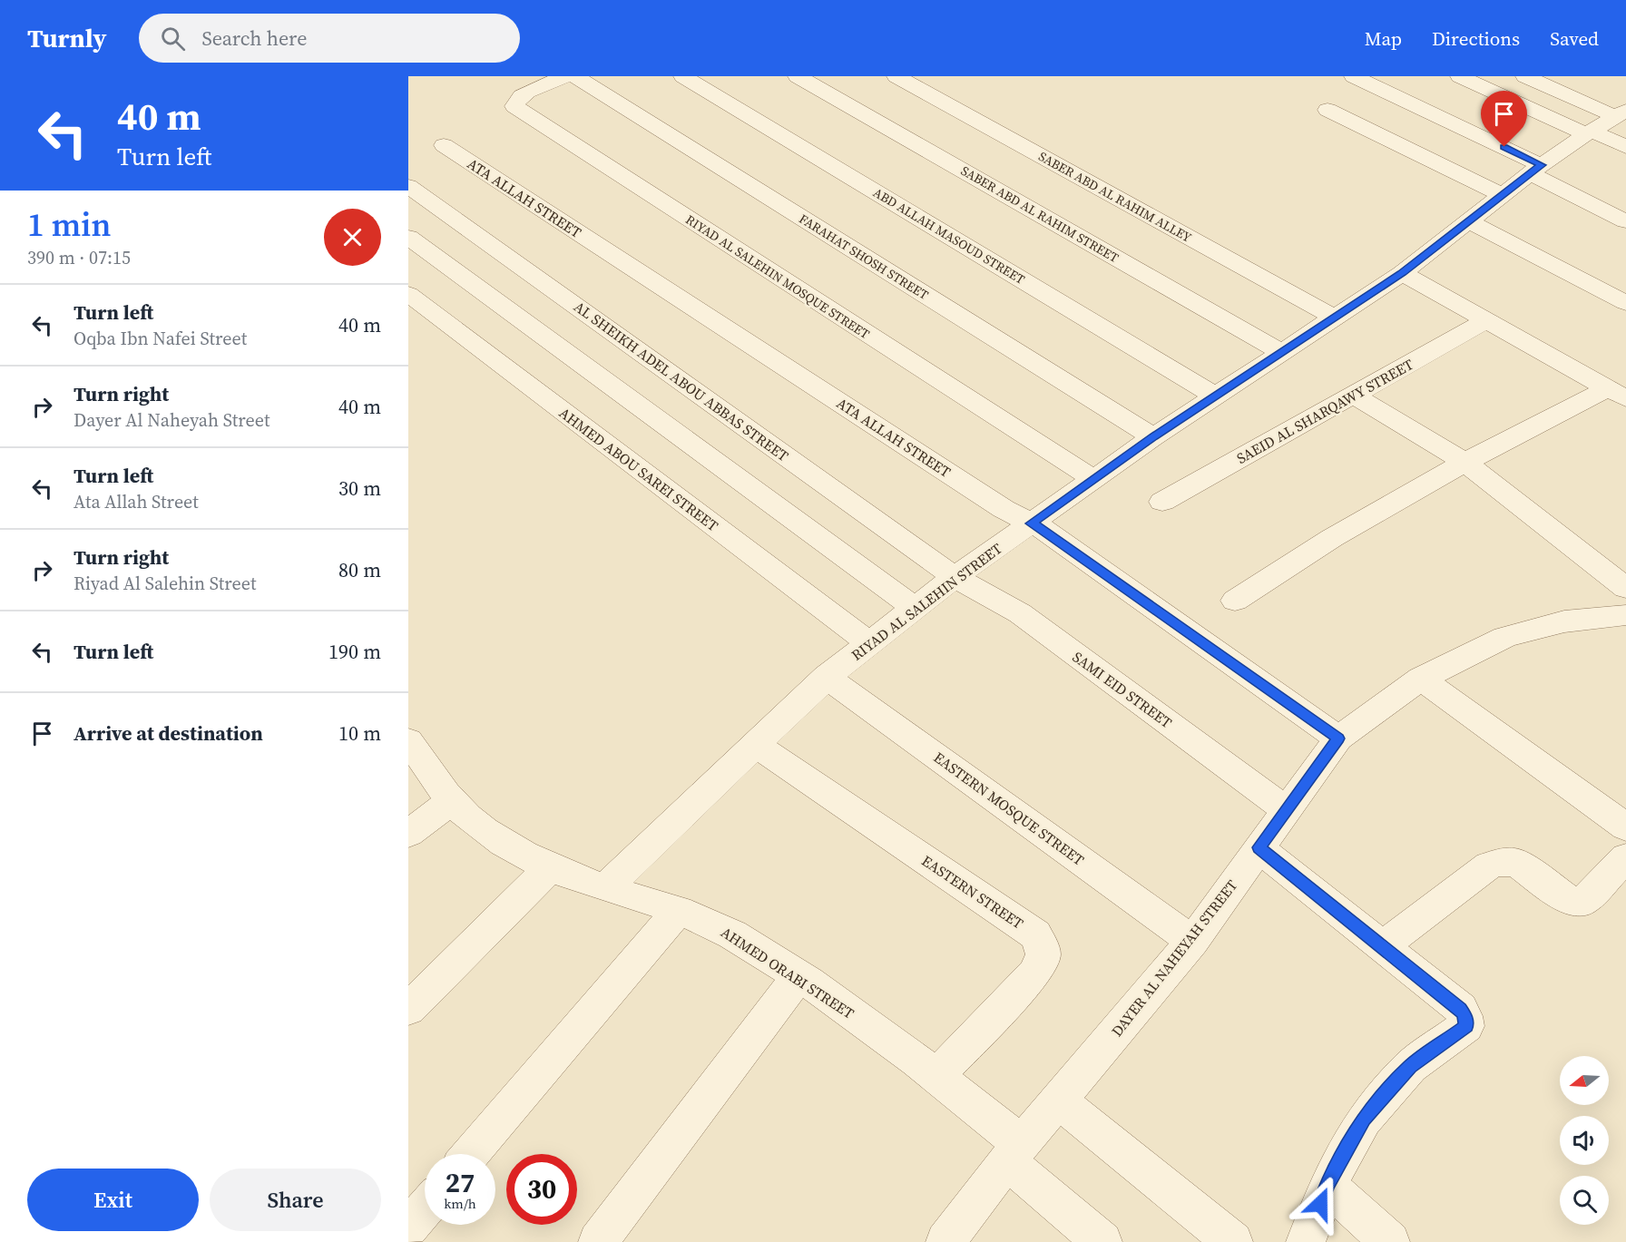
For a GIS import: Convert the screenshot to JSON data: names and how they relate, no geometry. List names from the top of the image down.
{
  "streets": {
    "street": [
      "SABER ABD AL RAHIM ALLEY",
      "ATA ALLAH STREET",
      "SABER ABD AL RAHIM STREET",
      "ABD ALLAH MASOUD STREET",
      "FARAHAT SHOSH STREET",
      "RIYAD AL SALEHIN MOSQUE STREET",
      "AL SHEIKH ADEL ABOU ABBAS STREET",
      "SAEID AL SHARQAWY STREET",
      "AHMED ABOU SAREI STREET",
      "RIYAD AL SALEHIN STREET",
      "SAMI EID STREET",
      "EASTERN MOSQUE STREET",
      "EASTERN STREET",
      "DAYER AL NAHEYAH STREET",
      "AHMED ORABI STREET"
    ]
  },
  "crossings": [
    ["SABER ABD AL RAHIM ALLEY", "RIYAD AL SALEHIN STREET"],
    ["ATA ALLAH STREET", "RIYAD AL SALEHIN STREET"],
    ["ATA ALLAH STREET", "DAYER AL NAHEYAH STREET"],
    ["SABER ABD AL RAHIM STREET", "RIYAD AL SALEHIN STREET"],
    ["ABD ALLAH MASOUD STREET", "RIYAD AL SALEHIN STREET"],
    ["FARAHAT SHOSH STREET", "RIYAD AL SALEHIN STREET"],
    ["RIYAD AL SALEHIN MOSQUE STREET", "RIYAD AL SALEHIN STREET"],
    ["AL SHEIKH ADEL ABOU ABBAS STREET", "RIYAD AL SALEHIN STREET"],
    ["AL SHEIKH ADEL ABOU ABBAS STREET", "SAMI EID STREET"],
    ["AHMED ABOU SAREI STREET", "RIYAD AL SALEHIN STREET"],
    ["RIYAD AL SALEHIN STREET", "SAMI EID STREET"],
    ["RIYAD AL SALEHIN STREET", "EASTERN MOSQUE STREET"],
    ["RIYAD AL SALEHIN STREET", "EASTERN STREET"],
    ["RIYAD AL SALEHIN STREET", "AHMED ORABI STREET"],
    ["SAMI EID STREET", "DAYER AL NAHEYAH STREET"],
    ["EASTERN MOSQUE STREET", "DAYER AL NAHEYAH STREET"],
    ["EASTERN STREET", "AHMED ORABI STREET"],
    ["DAYER AL NAHEYAH STREET", "AHMED ORABI STREET"]
  ],
  "north": "left",
  "page": {
    "header": "Turnly",
    "search": "Search here",
    "nav": ["Map", "Directions", "Saved"],
    "turn": ["40 m", "Turn left"],
    "heading": ["1 min", "390 m · 07:15"],
    "list": [
      {
        "name": "Turn left",
        "note": "Oqba Ibn Nafei Street",
        "value": "40 m"
      },
      {
        "name": "Turn right",
        "note": "Dayer Al Naheyah Street",
        "value": "40 m"
      },
      {
        "name": "Turn left",
        "note": "Ata Allah Street",
        "value": "30 m"
      },
      {
        "name": "Turn right",
        "note": "Riyad Al Salehin Street",
        "value": "80 m"
      },
      {
        "name": "Turn left",
        "value": "190 m"
      },
      {
        "name": "Arrive at destination",
        "value": "10 m"
      }
    ],
    "speed": "27 km/h",
    "limit": "30",
    "buttons": ["Exit", "Share"]
  }
}
